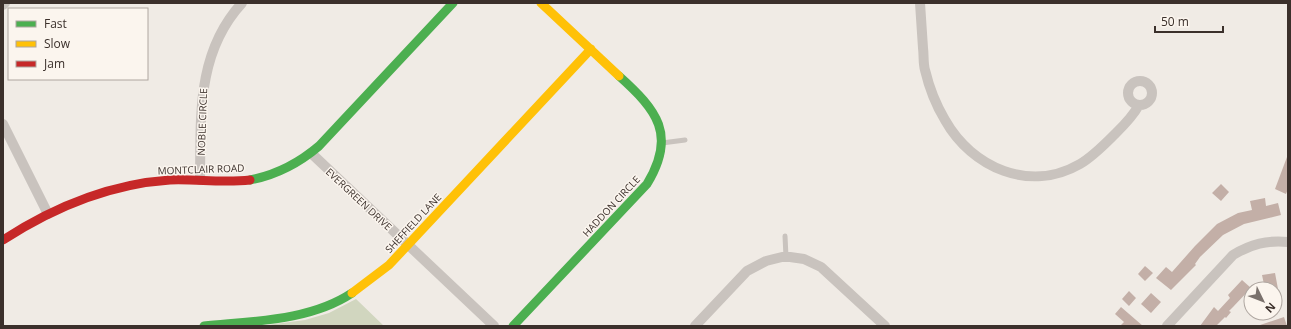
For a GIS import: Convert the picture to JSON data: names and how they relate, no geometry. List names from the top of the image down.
{
  "streets": {
    "street": [
      "NOBLE CIRCLE",
      "MONTCLAIR ROAD",
      "EVERGREEN DRIVE",
      "HADDON CIRCLE",
      "SHEFFIELD LANE"
    ]
  },
  "crossings": [
    ["NOBLE CIRCLE", "MONTCLAIR ROAD"],
    ["MONTCLAIR ROAD", "EVERGREEN DRIVE"],
    ["EVERGREEN DRIVE", "SHEFFIELD LANE"],
    ["HADDON CIRCLE", "SHEFFIELD LANE"]
  ],
  "legend": ["Fast", "Slow", "Jam"],
  "scale_bar": "50 m",
  "north": "bottom right"
}
